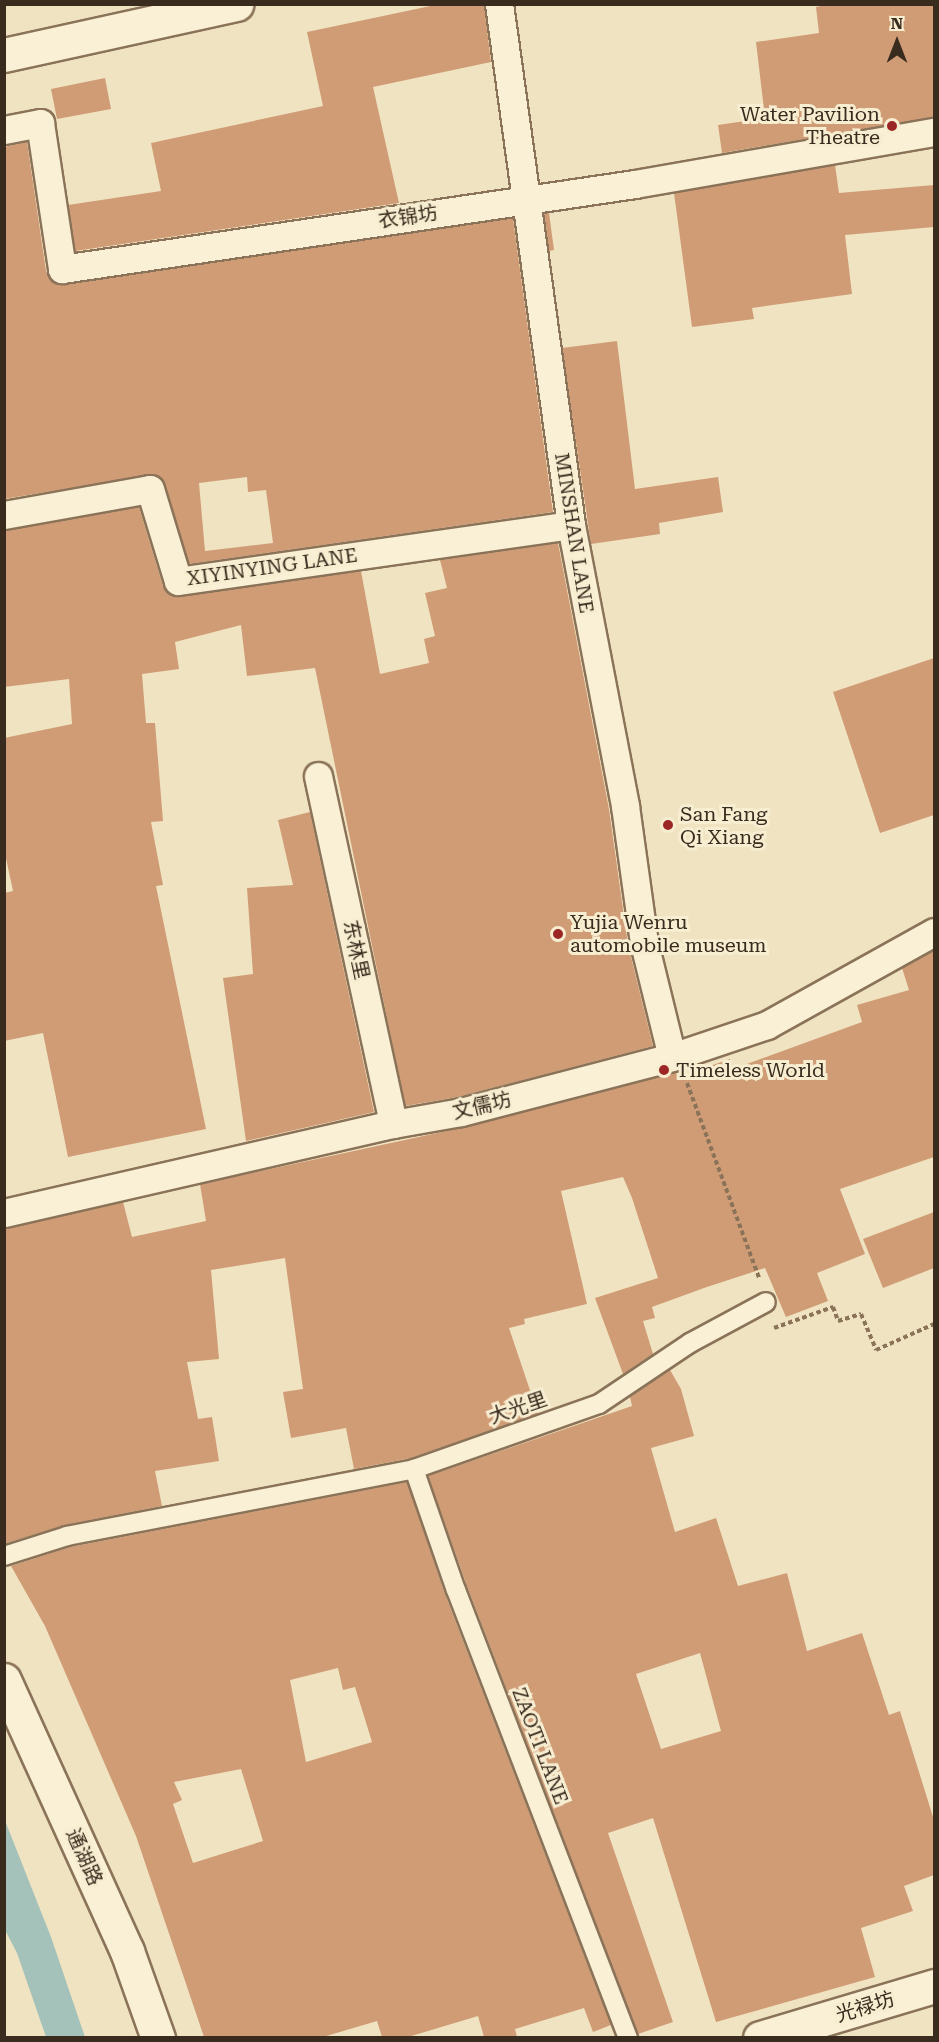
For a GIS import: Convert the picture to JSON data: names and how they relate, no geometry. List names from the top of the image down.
{
  "streets": {
    "street": [
      "衣锦坊",
      "MINSHAN LANE",
      "XIYINYING LANE",
      "东林里",
      "文儒坊",
      "通湖路",
      "光禄坊"
    ],
    "lane": ["大光里", "ZAOTI LANE"]
  },
  "crossings": [
    ["衣锦坊", "MINSHAN LANE"],
    ["MINSHAN LANE", "XIYINYING LANE"],
    ["MINSHAN LANE", "文儒坊"],
    ["东林里", "文儒坊"],
    ["大光里", "ZAOTI LANE"]
  ],
  "places": [
    "Water Pavilion Theatre",
    "San Fang Qi Xiang",
    "Yujia Wenru automobile museum",
    "Timeless World"
  ],
  "north": "top"
}
